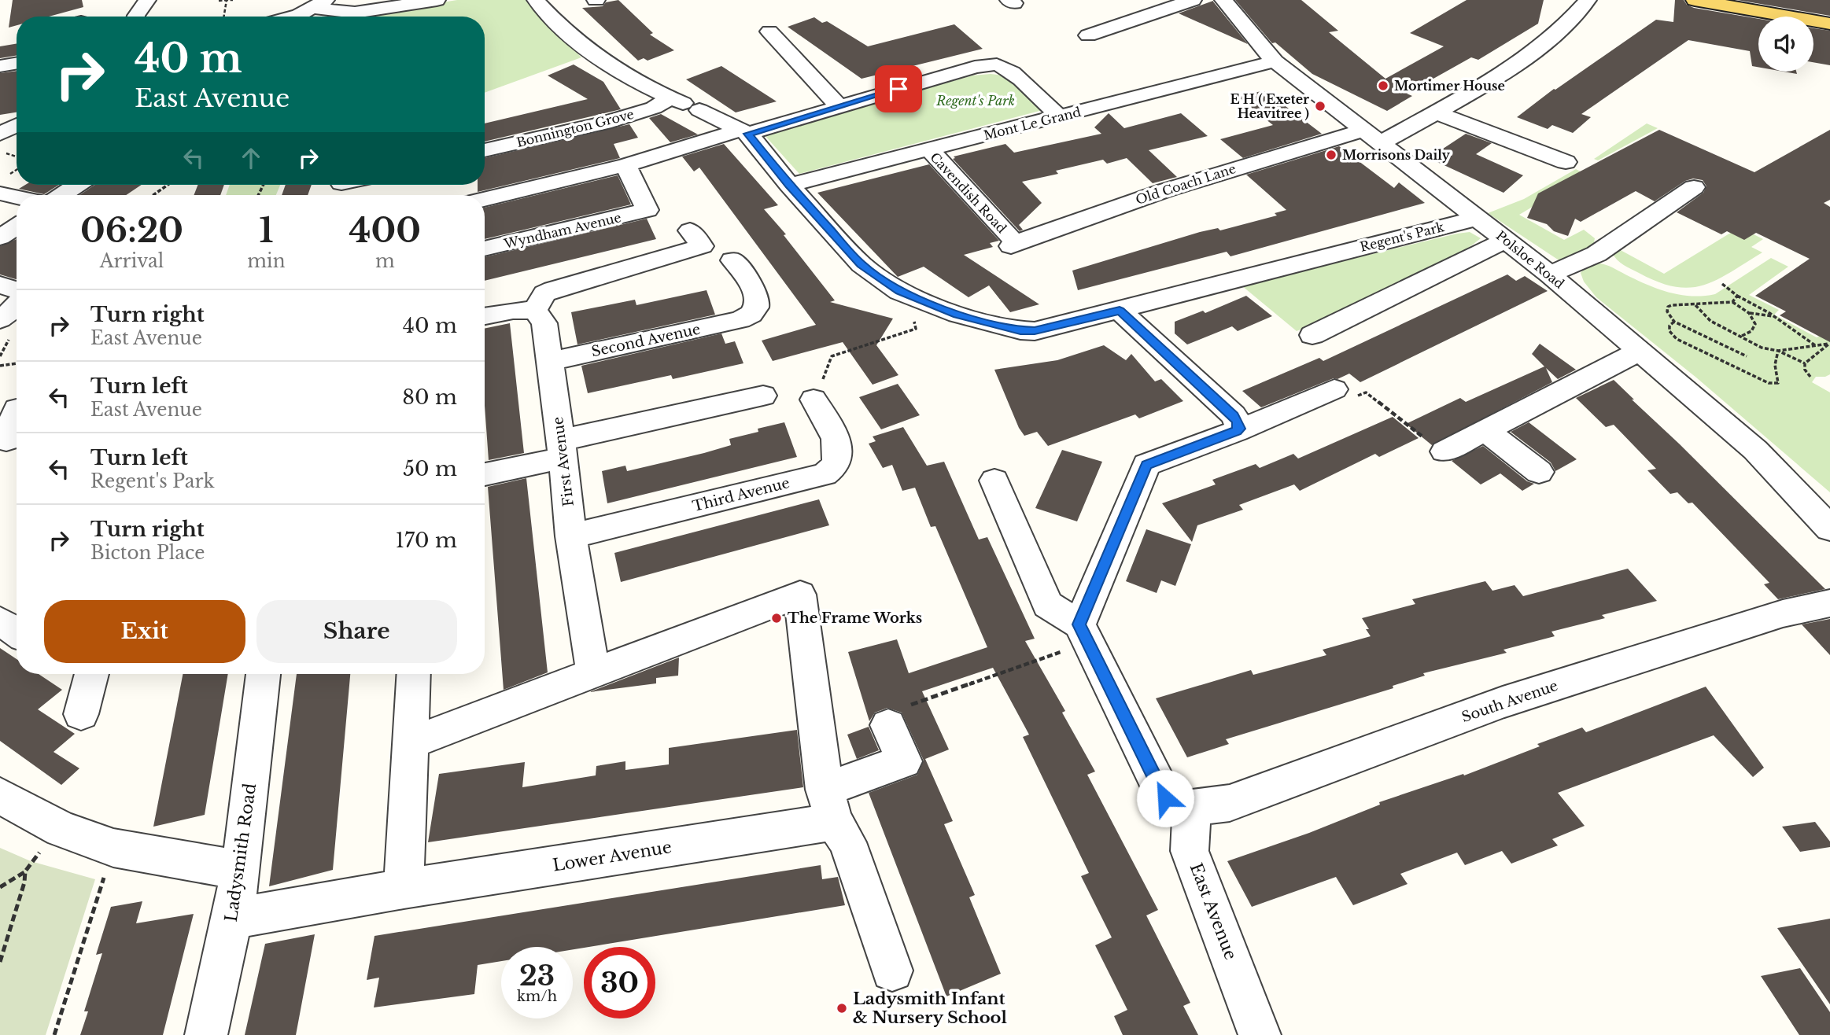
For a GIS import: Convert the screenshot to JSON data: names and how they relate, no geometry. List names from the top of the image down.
{
  "streets": {
    "street": [
      "Mont Le Grand",
      "Bonnington Grove",
      "Old Coach Lane",
      "Cavendish Road",
      "Wyndham Avenue",
      "Regent's Park",
      "Polsloe Road",
      "Second Avenue",
      "First Avenue",
      "Third Avenue",
      "South Avenue",
      "Ladysmith Road",
      "Lower Avenue",
      "East Avenue"
    ]
  },
  "crossings": [
    ["Mont Le Grand", "Cavendish Road"],
    ["Mont Le Grand", "Regent's Park"],
    ["Mont Le Grand", "Polsloe Road"],
    ["Old Coach Lane", "Cavendish Road"],
    ["Old Coach Lane", "Polsloe Road"],
    ["Regent's Park", "Polsloe Road"],
    ["Second Avenue", "First Avenue"],
    ["First Avenue", "Third Avenue"],
    ["South Avenue", "East Avenue"],
    ["Ladysmith Road", "Lower Avenue"]
  ],
  "parks": ["Regent's Park"],
  "places": [
    "Mortimer House",
    "E H ( Exeter Heavitree )",
    "Morrisons Daily",
    "The Frame Works",
    "Ladysmith Infant & Nursery School"
  ],
  "page": {
    "turn": ["40 m", "East Avenue"],
    "eta": [
      "06:20",
      "Arrival",
      "1",
      "min",
      "400",
      "m"
    ],
    "list": [
      {
        "name": "Turn right",
        "note": "East Avenue",
        "value": "40 m"
      },
      {
        "name": "Turn left",
        "note": "East Avenue",
        "value": "80 m"
      },
      {
        "name": "Turn left",
        "note": "Regent's Park",
        "value": "50 m"
      },
      {
        "name": "Turn right",
        "note": "Bicton Place",
        "value": "170 m"
      }
    ],
    "buttons": ["Exit", "Share"],
    "speed": "23 km/h",
    "limit": "30"
  }
}
